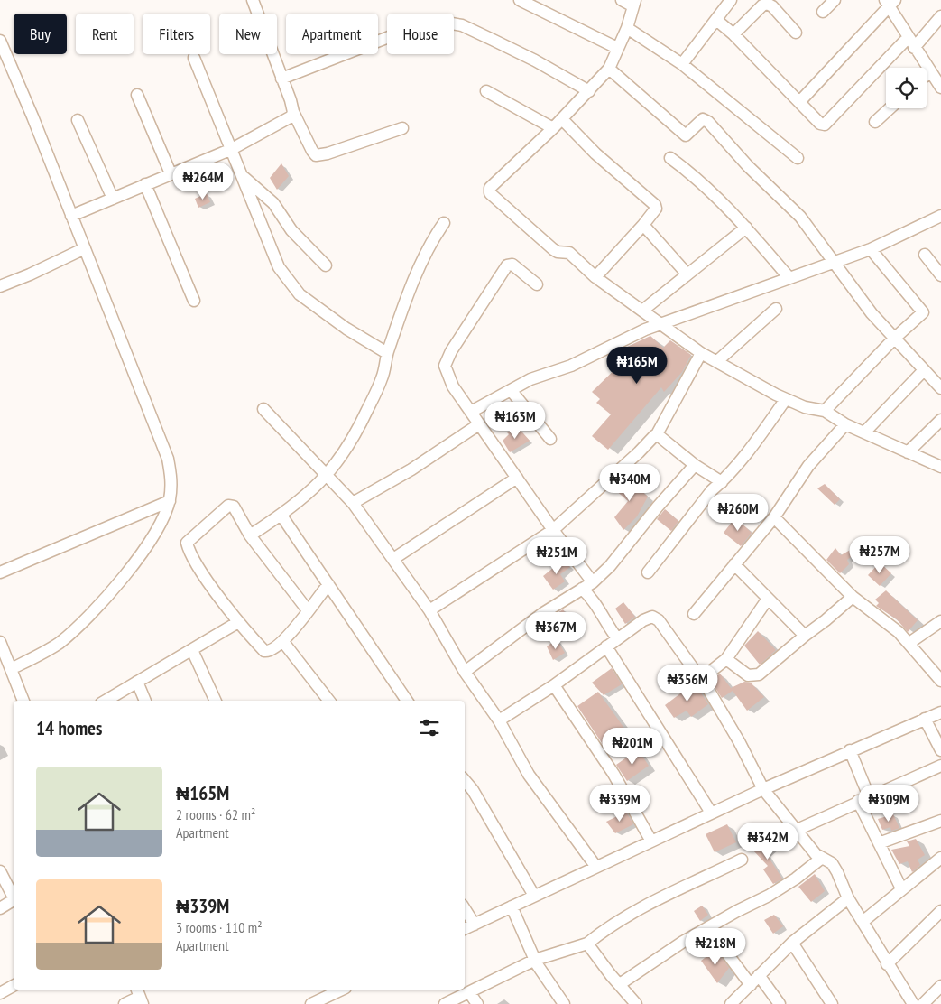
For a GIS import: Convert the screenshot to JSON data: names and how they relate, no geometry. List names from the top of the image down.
{
  "page": {
    "chip": [
      "Buy",
      "Rent",
      "Filters",
      "New",
      "Apartment",
      "House"
    ],
    "price": [
      "₦264M",
      "₦165M",
      "₦163M",
      "₦340M",
      "₦260M",
      "₦257M",
      "₦251M",
      "₦367M",
      "₦356M",
      "₦201M",
      "₦339M",
      "₦309M",
      "₦342M",
      "₦218M"
    ],
    "heading": "14 homes",
    "list": [
      {
        "name": "₦165M",
        "note": "2 rooms · 62 m² · Apartment"
      },
      {
        "name": "₦339M",
        "note": "3 rooms · 110 m² · Apartment"
      }
    ]
  }
}
